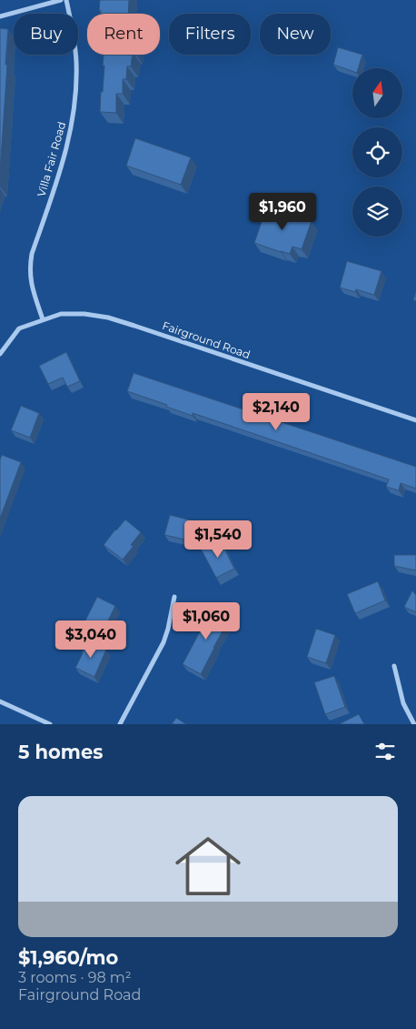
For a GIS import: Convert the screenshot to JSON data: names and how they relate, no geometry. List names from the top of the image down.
{
  "streets": {
    "street": ["Villa Fair Road", "Fairground Road"]
  },
  "crossings": [
    ["Villa Fair Road", "Fairground Road"]
  ],
  "north": "top",
  "page": {
    "chip": [
      "Buy",
      "Rent",
      "Filters",
      "New"
    ],
    "price": [
      "$1,960",
      "$2,140",
      "$1,540",
      "$1,060",
      "$3,040"
    ],
    "heading": "5 homes",
    "list": [
      {
        "name": "$1,960/mo",
        "note": "3 rooms · 98 m² · Fairground Road"
      }
    ]
  }
}
